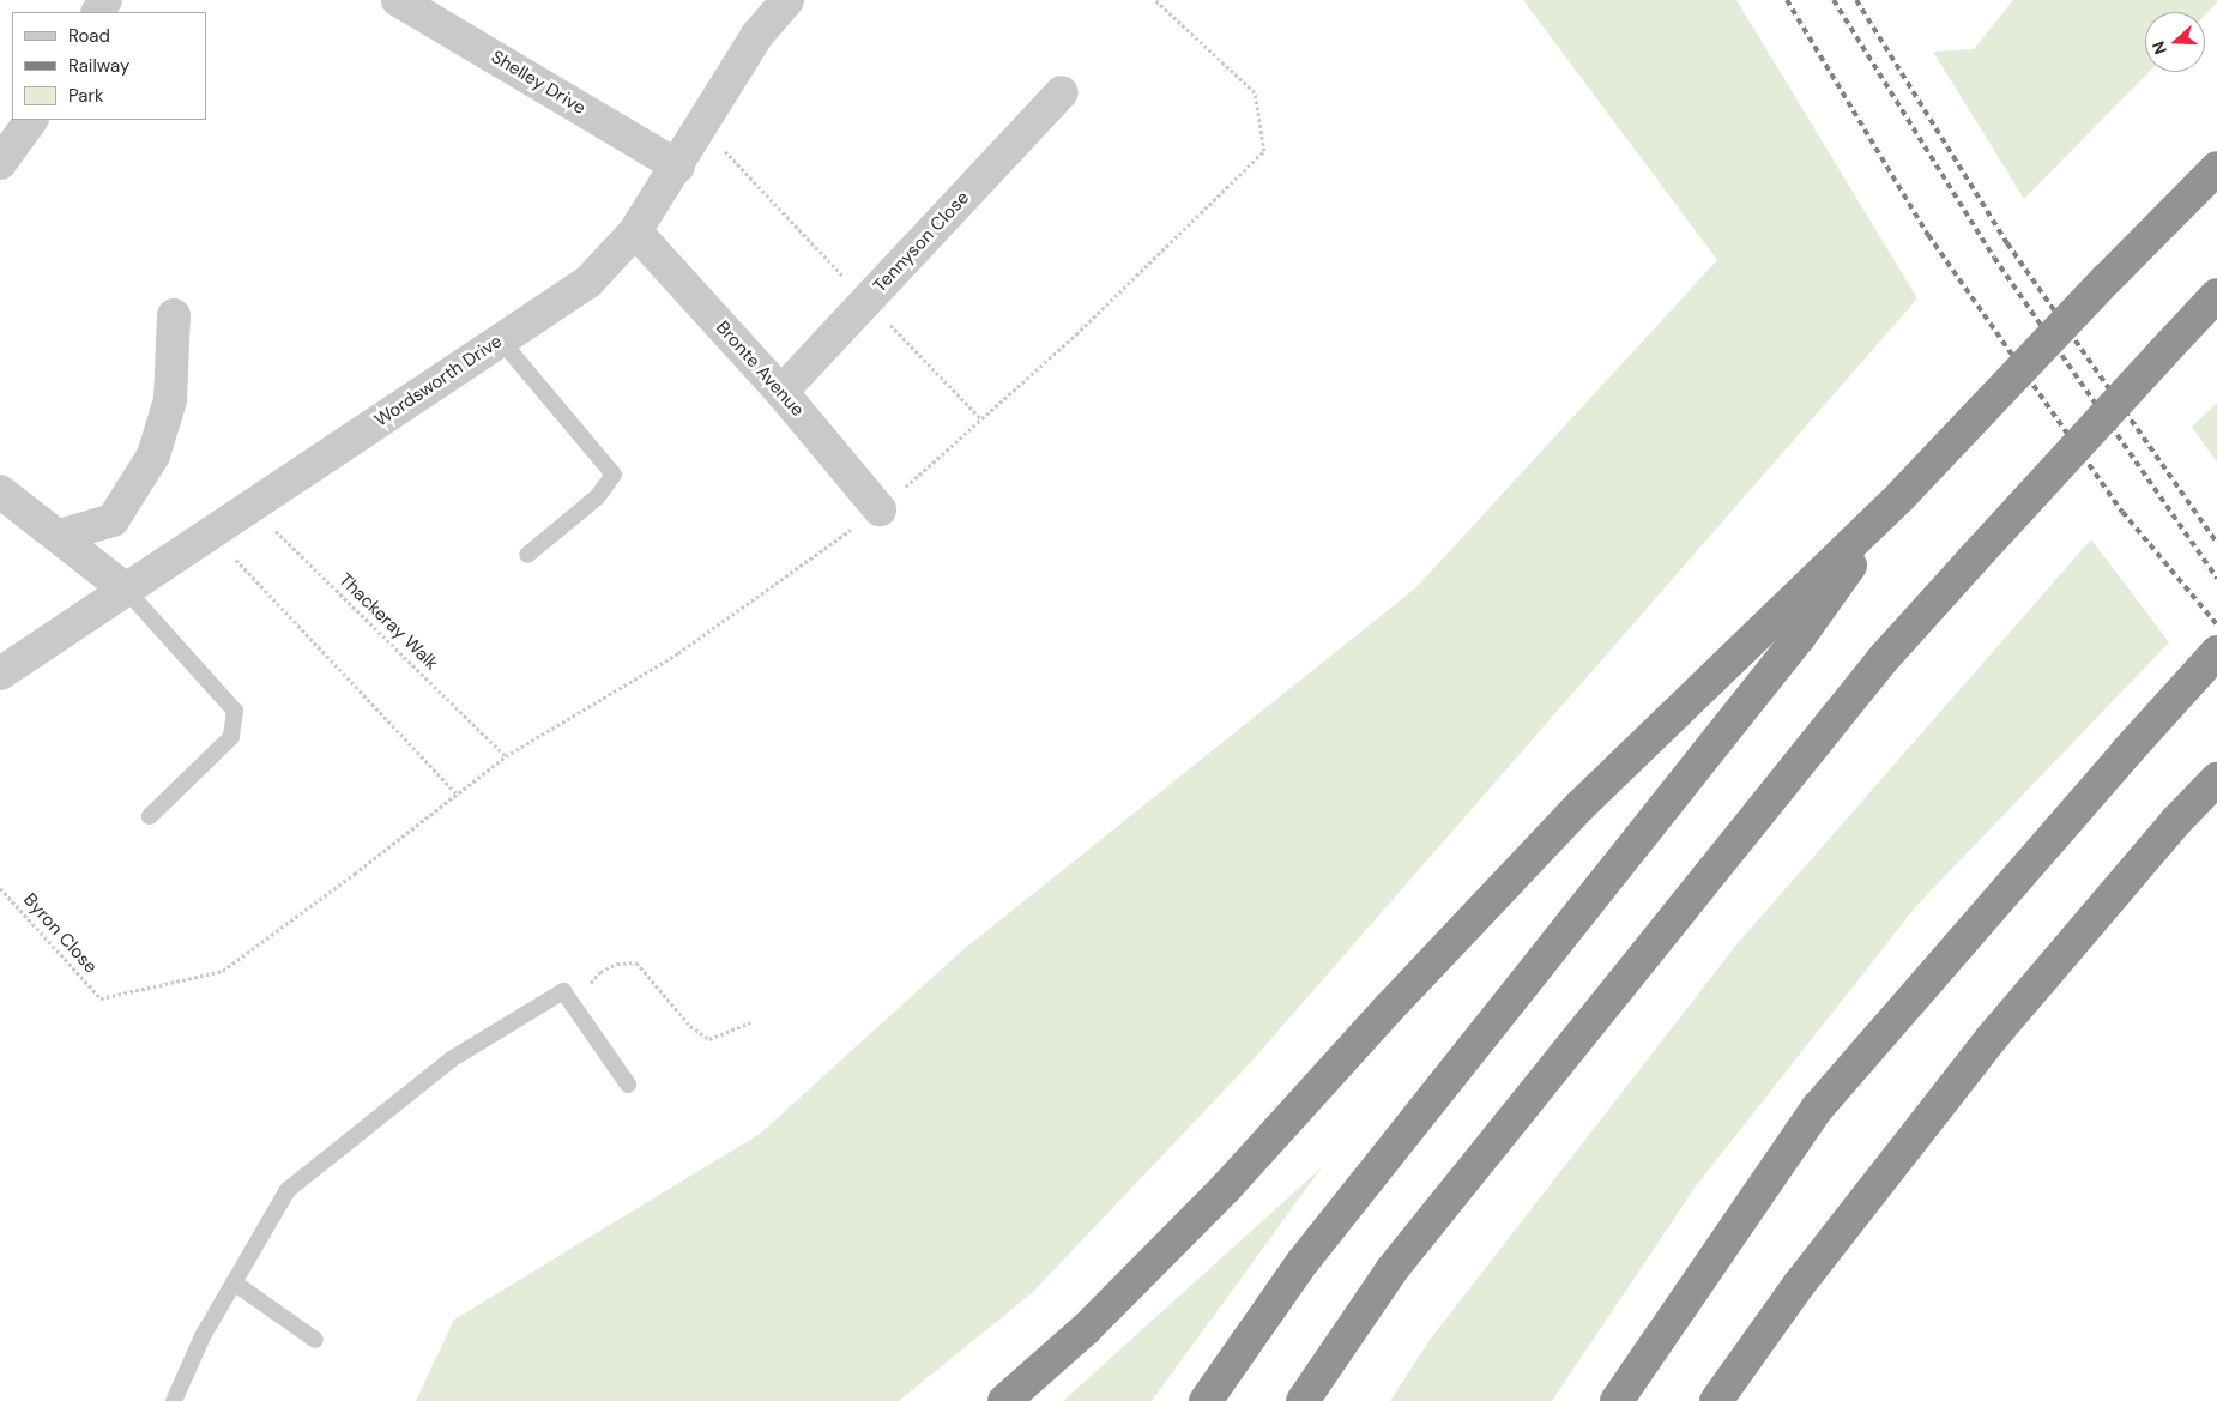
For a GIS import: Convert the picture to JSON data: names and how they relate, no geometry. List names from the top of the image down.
{
  "streets": {
    "street": [
      "Shelley Drive",
      "Tennyson Close",
      "Bronte Avenue",
      "Wordsworth Drive"
    ],
    "path": ["Thackeray Walk", "Byron Close"]
  },
  "crossings": [
    ["Shelley Drive", "Wordsworth Drive"],
    ["Tennyson Close", "Bronte Avenue"],
    ["Bronte Avenue", "Wordsworth Drive"],
    ["Wordsworth Drive", "Thackeray Walk"]
  ],
  "legend": ["Road", "Railway", "Park"],
  "north": "left"
}
